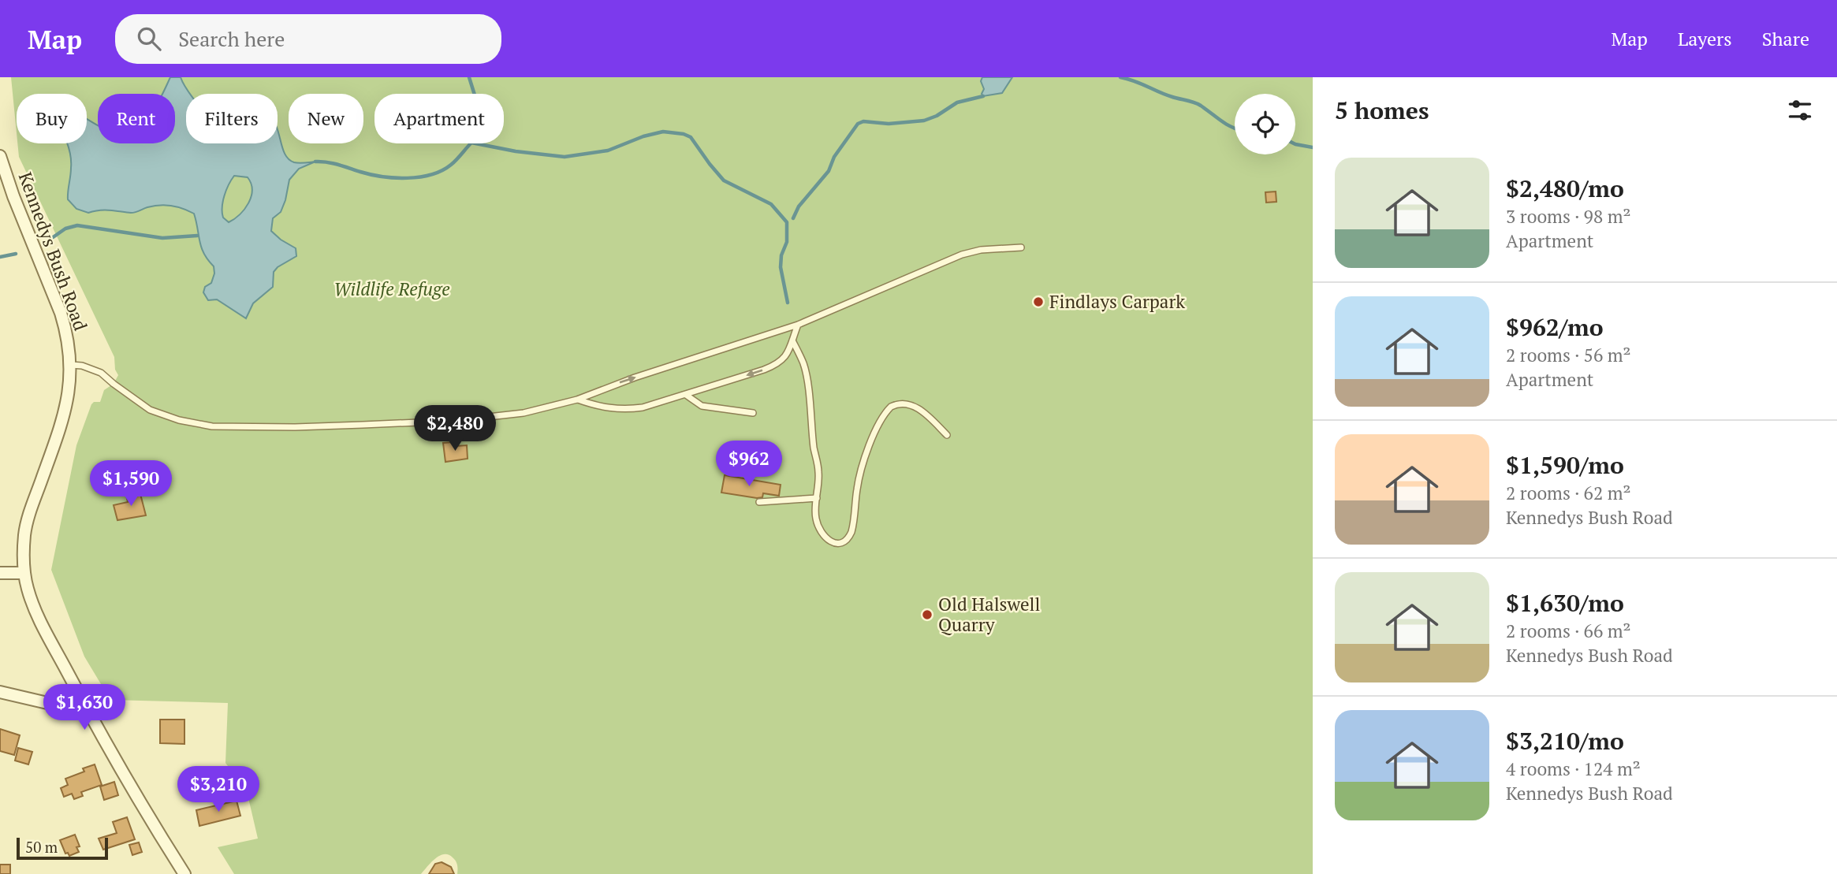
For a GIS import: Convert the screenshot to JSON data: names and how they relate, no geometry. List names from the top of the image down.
{
  "streets": {
    "street": ["Kennedys Bush Road"]
  },
  "parks": ["Wildlife Refuge"],
  "places": ["Findlays Carpark", "Old Halswell Quarry"],
  "scale_bar": "50 m",
  "page": {
    "header": "Map",
    "search": "Search here",
    "nav": ["Map", "Layers", "Share"],
    "heading": "5 homes",
    "chip": [
      "Buy",
      "Rent",
      "Filters",
      "New",
      "Apartment"
    ],
    "list": [
      {
        "name": "$2,480/mo",
        "note": "3 rooms · 98 m² · Apartment"
      },
      {
        "name": "$962/mo",
        "note": "2 rooms · 56 m² · Apartment"
      },
      {
        "name": "$1,590/mo",
        "note": "2 rooms · 62 m² · Kennedys Bush Road"
      },
      {
        "name": "$1,630/mo",
        "note": "2 rooms · 66 m² · Kennedys Bush Road"
      },
      {
        "name": "$3,210/mo",
        "note": "4 rooms · 124 m² · Kennedys Bush Road"
      }
    ],
    "price": [
      "$2,480",
      "$962",
      "$1,590",
      "$1,630",
      "$3,210"
    ],
    "scale": "50 m"
  }
}
